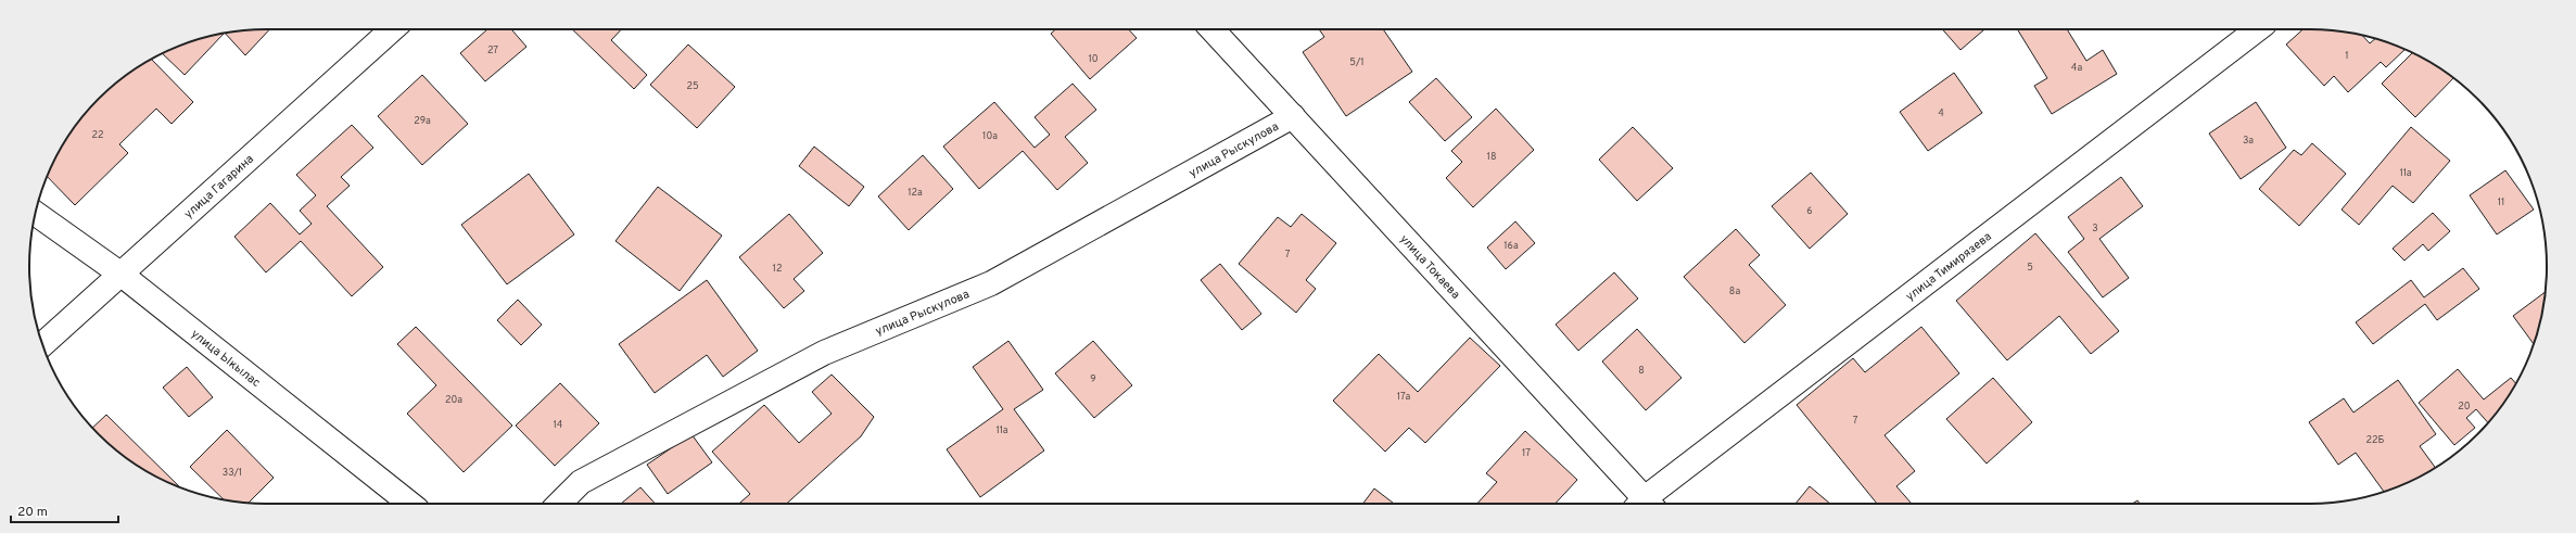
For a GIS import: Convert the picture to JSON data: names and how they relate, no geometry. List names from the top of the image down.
{
  "streets": {
    "street": [
      "улица Рыскулова",
      "улица Гагарина",
      "улица Токаева",
      "улица Тимирязева",
      "улица Ыкылас"
    ]
  },
  "crossings": [
    ["улица Рыскулова", "улица Токаева"],
    ["улица Гагарина", "улица Ыкылас"]
  ],
  "house_numbers": [
    "27",
    "1",
    "10",
    "5/1",
    "4а",
    "25",
    "4",
    "29а",
    "22",
    "10а",
    "3а",
    "18",
    "11а",
    "12а",
    "11",
    "6",
    "3",
    "16а",
    "7",
    "5",
    "12",
    "8а",
    "8",
    "9",
    "17а",
    "20а",
    "20",
    "7",
    "14",
    "11а",
    "22Б",
    "17",
    "33/1"
  ],
  "scale_bar": "20 m"
}
